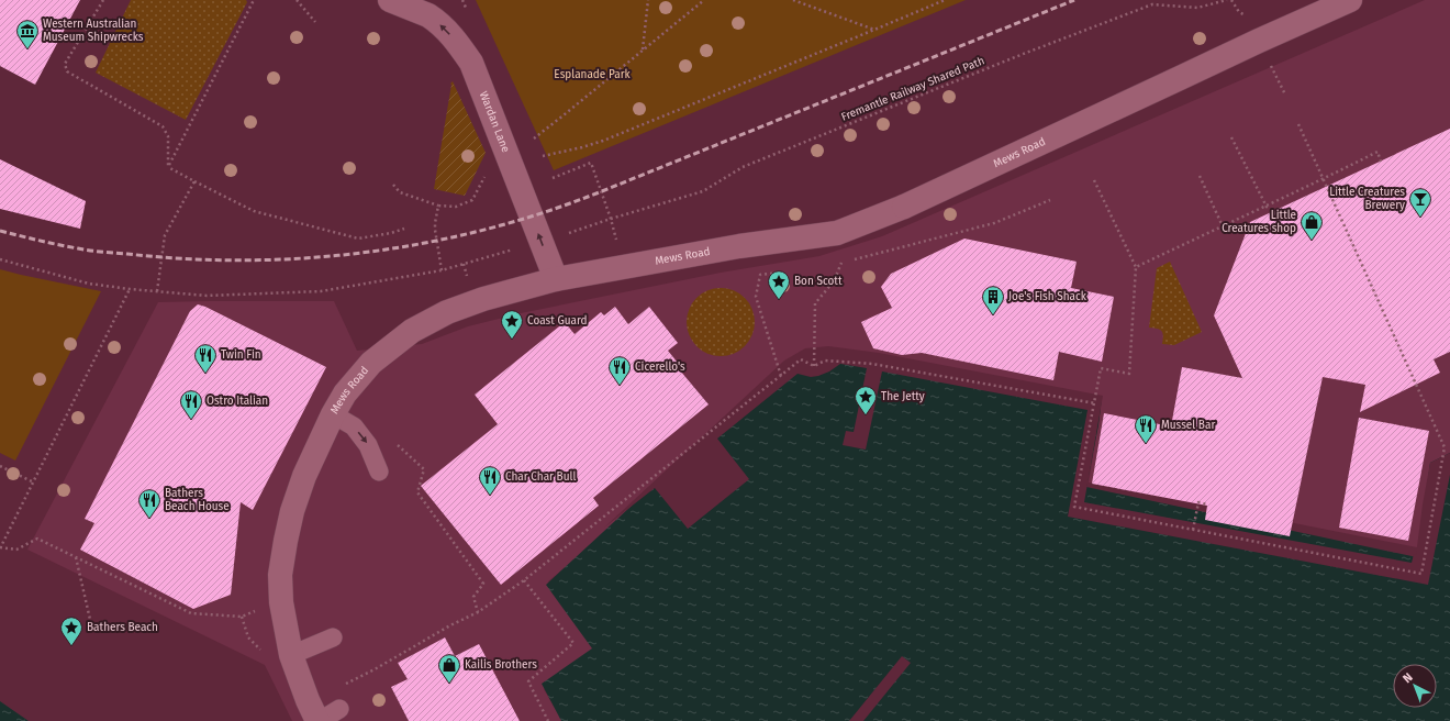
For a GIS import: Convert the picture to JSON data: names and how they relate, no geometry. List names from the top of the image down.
{
  "streets": {
    "street": ["Wardan Lane", "Mews Road"],
    "path": ["Fremantle Railway Shared Path"]
  },
  "crossings": [
    ["Wardan Lane", "Mews Road"]
  ],
  "one_way": ["Wardan Lane"],
  "parks": ["Esplanade Park"],
  "places": {
    "museum": ["Western Australian Museum Shipwrecks"],
    "bar": ["Little Creatures Brewery"],
    "shop": ["Little Creatures shop", "Kailis Brothers"],
    "place": [
      "Bon Scott",
      "Coast Guard",
      "The Jetty",
      "Bathers Beach"
    ],
    "building": ["Joe's Fish Shack"],
    "restaurant": [
      "Twin Fin",
      "Cicerello's",
      "Ostro Italian",
      "Mussel Bar",
      "Char Char Bull",
      "Bathers Beach House"
    ]
  },
  "north": "top left"
}
